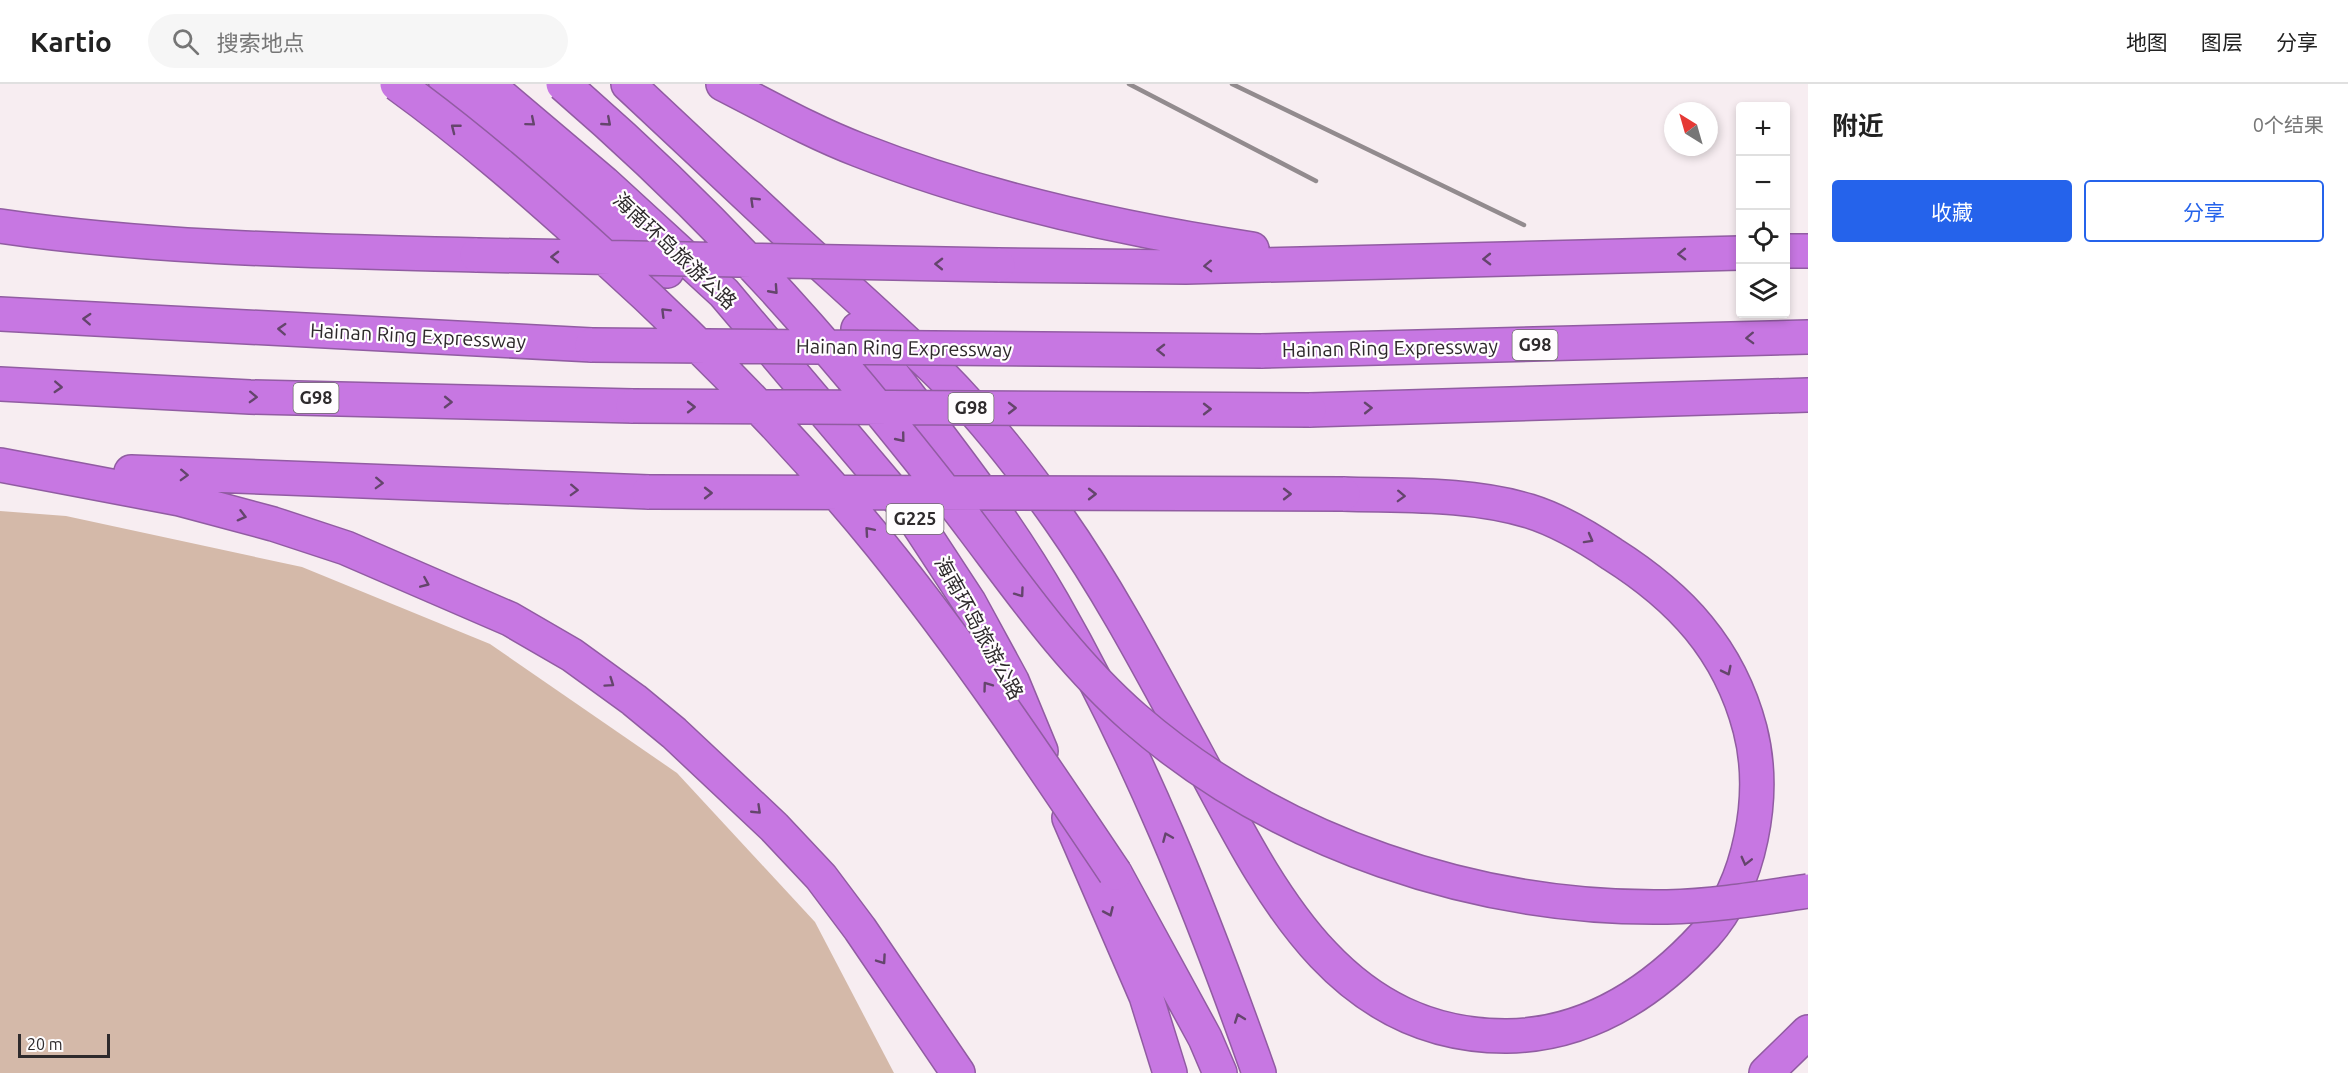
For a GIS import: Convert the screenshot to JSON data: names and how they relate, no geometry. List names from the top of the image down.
{
  "streets": {
    "highway": [
      "海南环岛旅游公路",
      "Hainan Ring Expressway",
      "G98",
      "G225"
    ]
  },
  "scale_bar": "20 m",
  "north": "top left",
  "page": {
    "header": "Kartio",
    "search": "搜索地点",
    "nav": ["地图", "图层", "分享"],
    "heading": ["附近", "0个结果"],
    "map_buttons": ["+", "−"],
    "buttons": ["收藏", "分享"],
    "scale": "20 m"
  }
}
